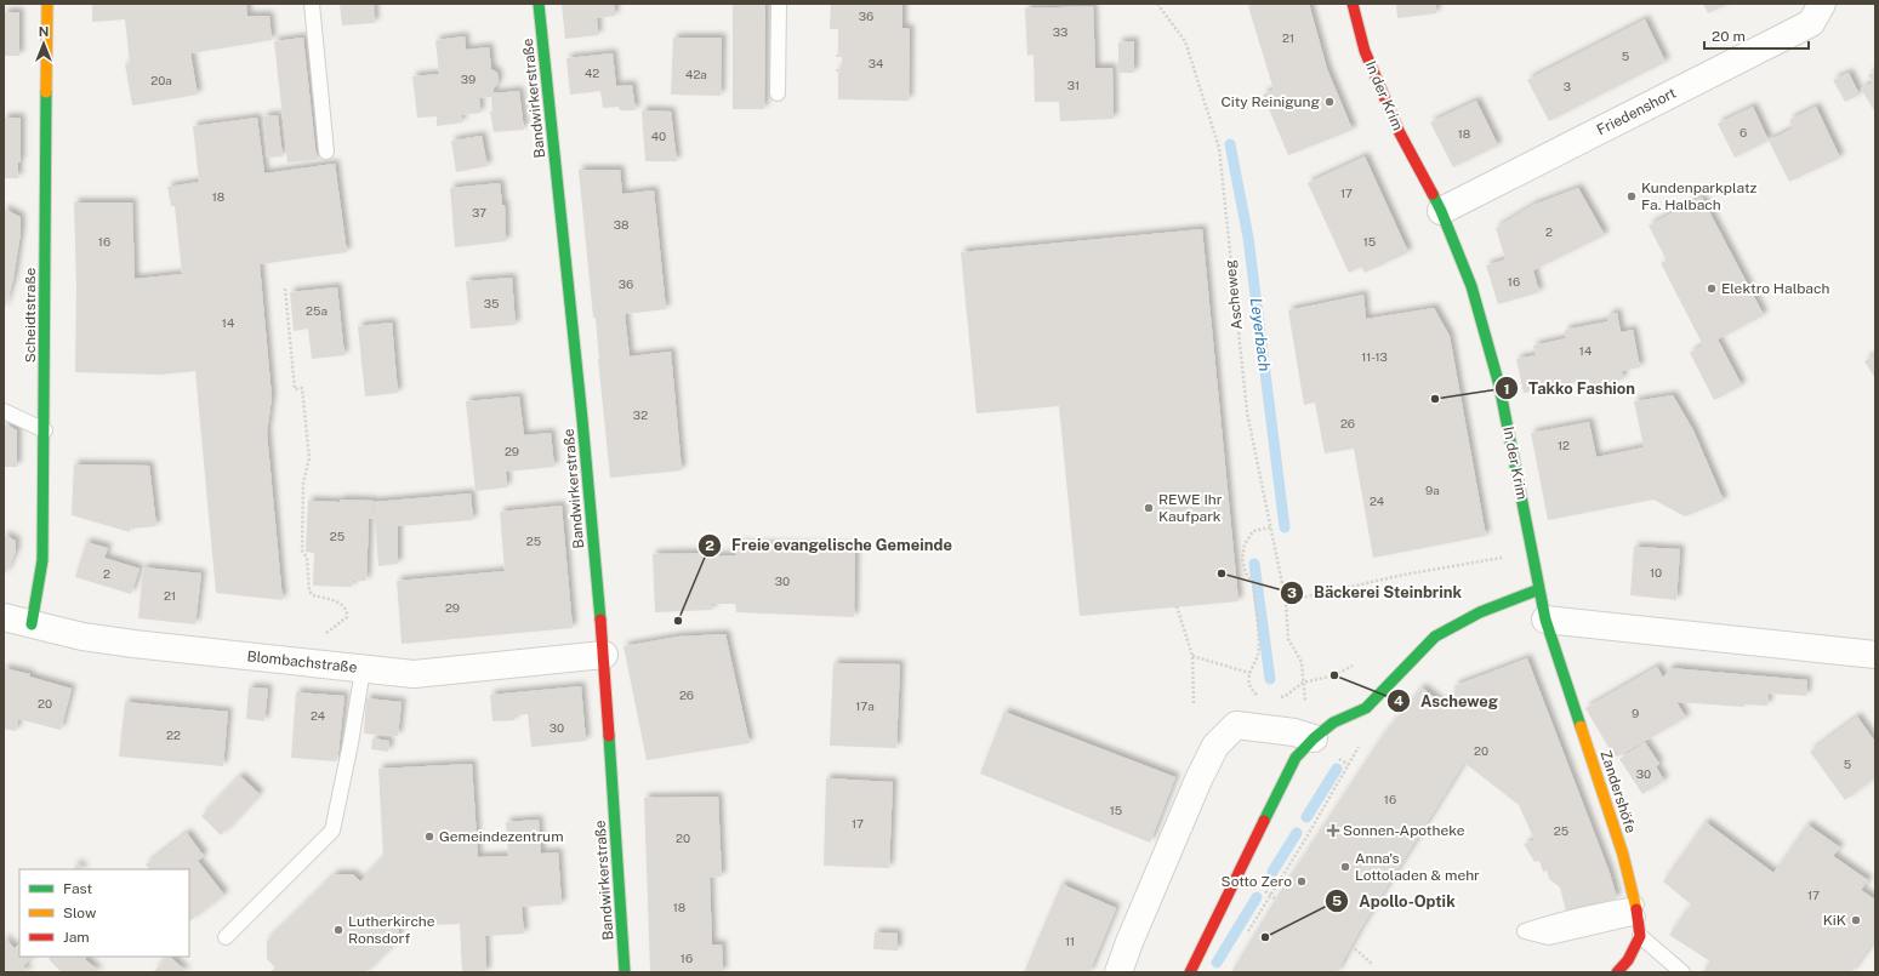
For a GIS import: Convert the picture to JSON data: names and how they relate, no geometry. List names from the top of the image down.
{
  "streets": {
    "street": [
      "In der Krim",
      "Bandwirkerstraße",
      "Friedenshort",
      "Scheidtstraße",
      "Blombachstraße",
      "Zandershöfe"
    ],
    "path": ["Ascheweg"]
  },
  "crossings": [
    ["In der Krim", "Friedenshort"],
    ["In der Krim", "Zandershöfe"],
    ["Bandwirkerstraße", "Blombachstraße"],
    ["Scheidtstraße", "Blombachstraße"]
  ],
  "water": ["Leyerbach"],
  "places": {
    "other": [
      "City Reinigung",
      "Kundenparkplatz Fa. Halbach",
      "Elektro Halbach",
      "Takko Fashion",
      "REWE Ihr Kaufpark",
      "Bäckerei Steinbrink",
      "Freie evangelische Gemeinde",
      "Ascheweg",
      "Gemeindezentrum",
      "Anna's Lottoladen & mehr",
      "Sotto Zero",
      "KiK",
      "Lutherkirche Ronsdorf",
      "Apollo-Optik"
    ],
    "health": ["Sonnen-Apotheke"]
  },
  "house_numbers": [
    "36",
    "33",
    "21",
    "5",
    "34",
    "42",
    "42a",
    "39",
    "20a",
    "31",
    "3",
    "6",
    "18",
    "40",
    "17",
    "18",
    "37",
    "38",
    "2",
    "16",
    "15",
    "16",
    "36",
    "35",
    "25a",
    "14",
    "14",
    "11-13",
    "32",
    "26",
    "12",
    "29",
    "9a",
    "24",
    "25",
    "25",
    "10",
    "2",
    "30",
    "21",
    "29",
    "26",
    "20",
    "17a",
    "9",
    "24",
    "30",
    "22",
    "20",
    "5",
    "30",
    "16",
    "15",
    "17",
    "25",
    "20",
    "17",
    "18",
    "11",
    "16"
  ],
  "legend": ["Fast", "Slow", "Jam"],
  "scale_bar": "20 m",
  "north": "top"
}
